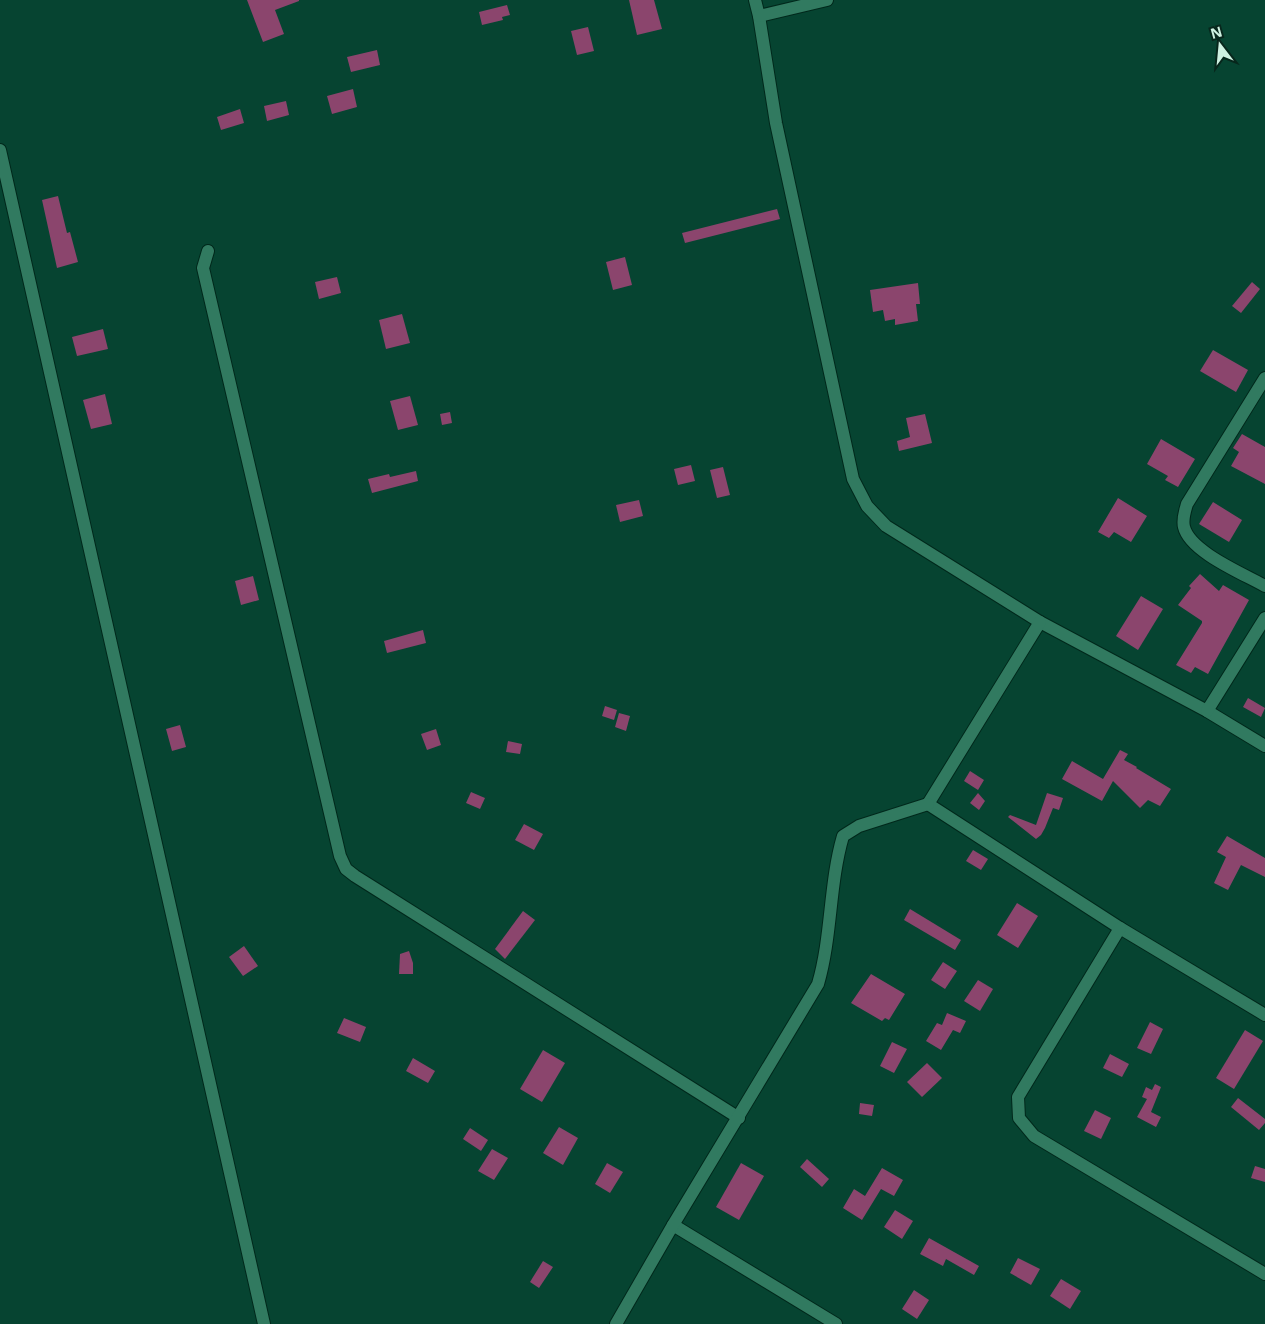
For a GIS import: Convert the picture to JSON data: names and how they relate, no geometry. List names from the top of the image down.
{
  "north": "top"
}
